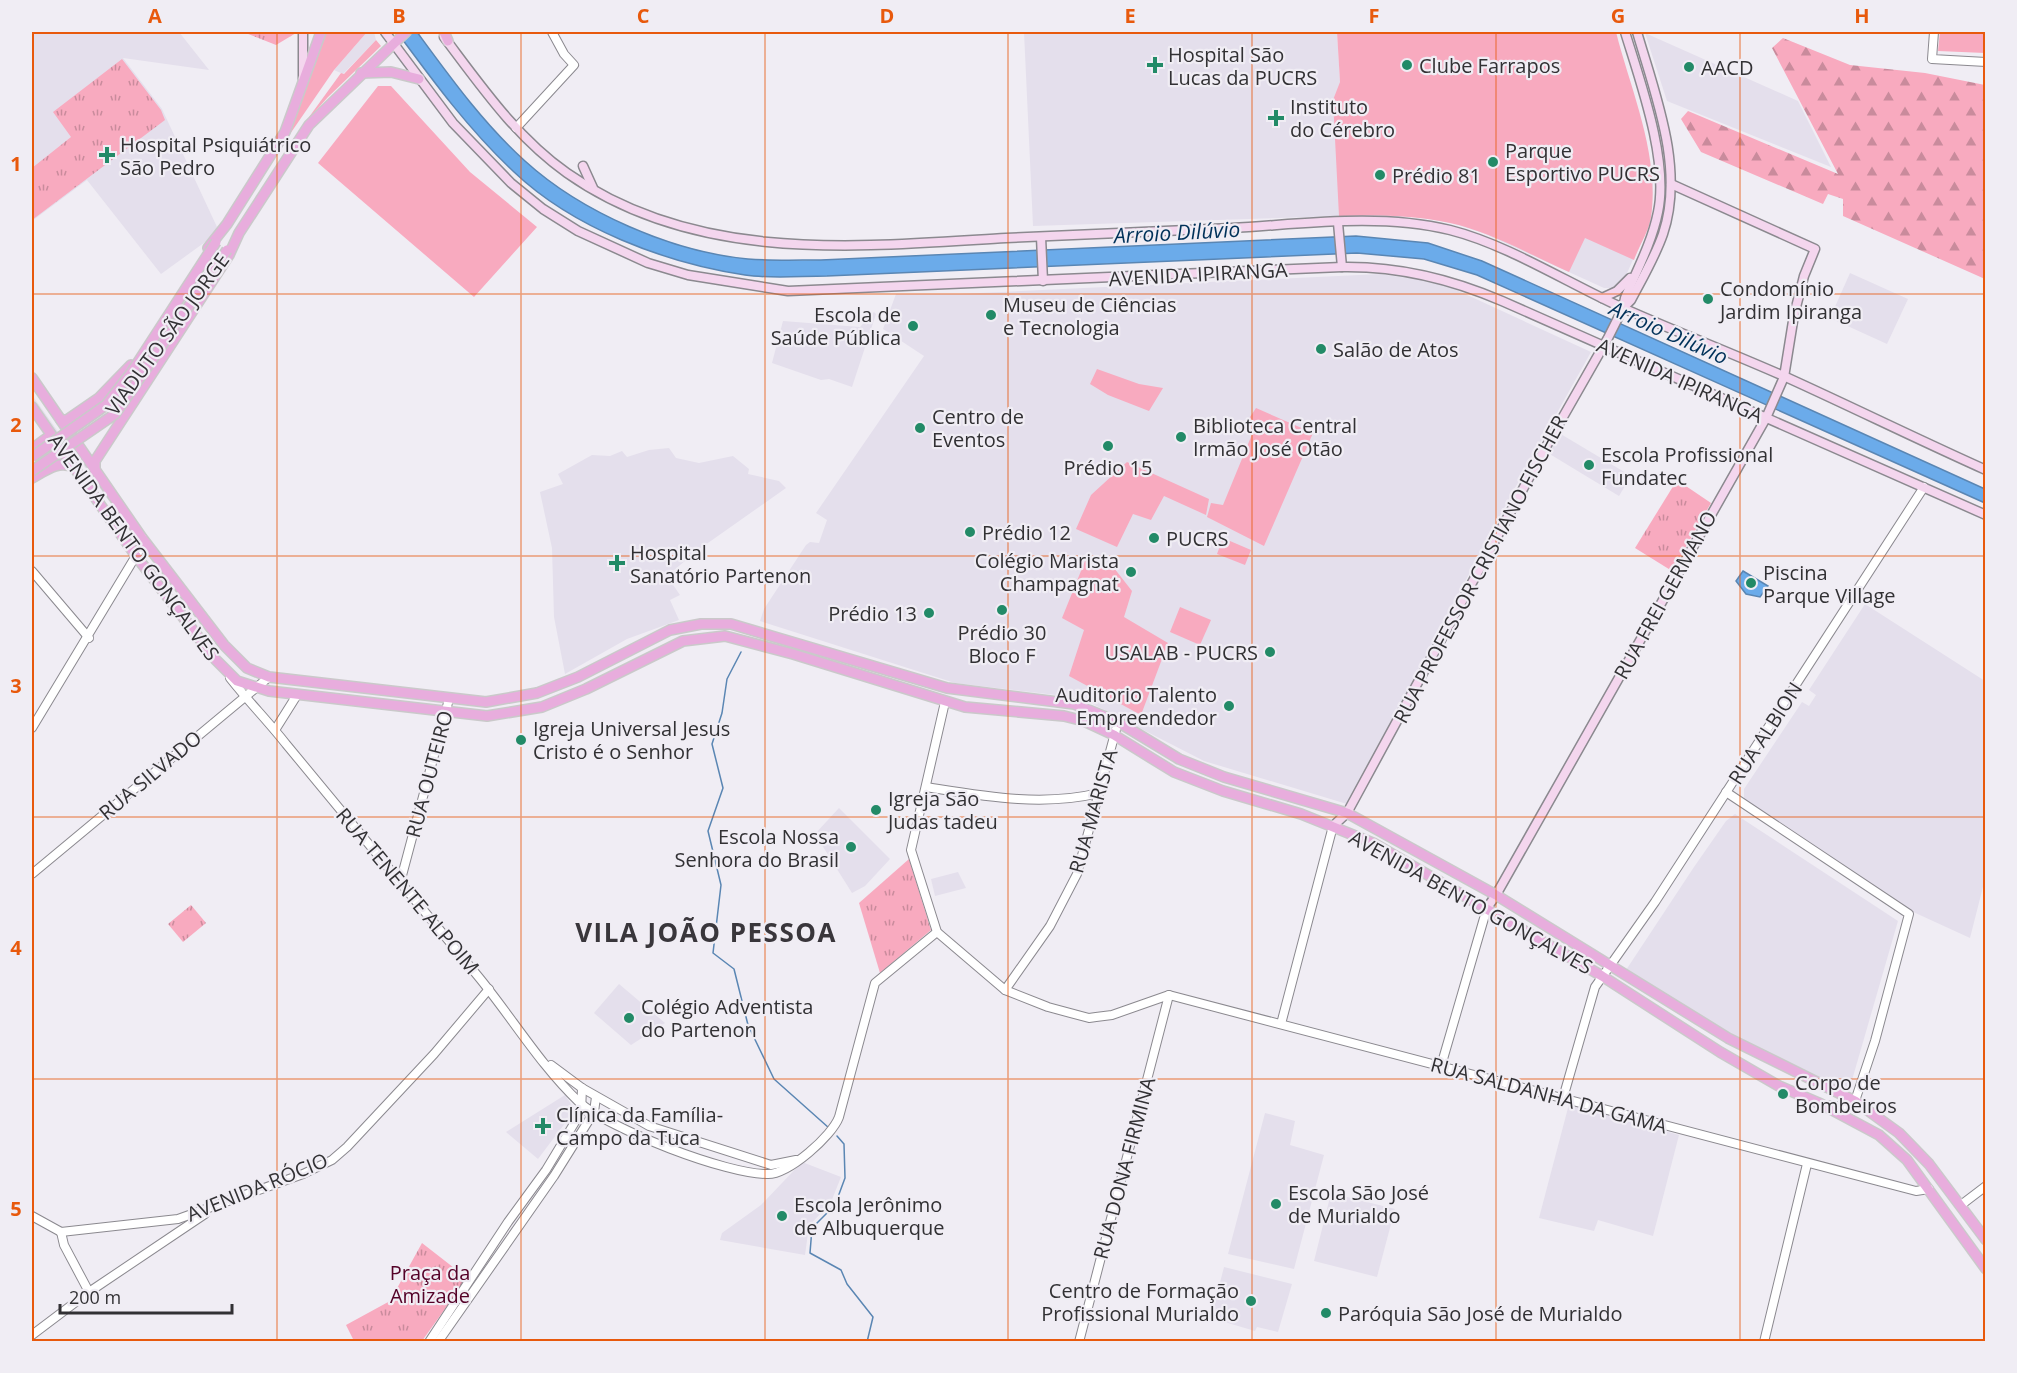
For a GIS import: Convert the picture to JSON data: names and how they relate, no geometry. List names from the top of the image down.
{
  "streets": {
    "main road": [
      "AVENIDA IPIRANGA",
      "VIADUTO SÃO JORGE",
      "AVENIDA BENTO GONÇALVES",
      "RUA PROFESSOR CRISTIANO FISCHER",
      "RUA FREI GERMANO"
    ],
    "street": [
      "RUA ALBION",
      "RUA OUTEIRO",
      "RUA SILVADO",
      "RUA MARISTA",
      "RUA TENENTE ALPOIM",
      "RUA SALDANHA DA GAMA",
      "RUA DONA FIRMINA",
      "AVENIDA RÓCIO"
    ]
  },
  "crossings": [
    ["AVENIDA IPIRANGA", "RUA PROFESSOR CRISTIANO FISCHER"],
    ["AVENIDA IPIRANGA", "RUA FREI GERMANO"],
    ["AVENIDA IPIRANGA", "RUA ALBION"],
    ["AVENIDA BENTO GONÇALVES", "RUA PROFESSOR CRISTIANO FISCHER"],
    ["AVENIDA BENTO GONÇALVES", "RUA FREI GERMANO"],
    ["AVENIDA BENTO GONÇALVES", "RUA ALBION"],
    ["AVENIDA BENTO GONÇALVES", "RUA OUTEIRO"],
    ["AVENIDA BENTO GONÇALVES", "RUA SILVADO"],
    ["AVENIDA BENTO GONÇALVES", "RUA MARISTA"],
    ["AVENIDA BENTO GONÇALVES", "RUA TENENTE ALPOIM"],
    ["AVENIDA BENTO GONÇALVES", "RUA SALDANHA DA GAMA"],
    ["RUA PROFESSOR CRISTIANO FISCHER", "RUA FREI GERMANO"],
    ["RUA OUTEIRO", "RUA TENENTE ALPOIM"],
    ["RUA SILVADO", "RUA TENENTE ALPOIM"],
    ["RUA TENENTE ALPOIM", "AVENIDA RÓCIO"],
    ["RUA SALDANHA DA GAMA", "RUA DONA FIRMINA"]
  ],
  "districts": ["VILA JOÃO PESSOA"],
  "water": ["Arroio Dilúvio"],
  "parks": ["Praça da Amizade"],
  "places": {
    "health": [
      "Hospital São Lucas da PUCRS",
      "Instituto do Cérebro",
      "Hospital Psiquiátrico São Pedro",
      "Hospital Sanatório Partenon",
      "Clínica da Família- Campo da Tuca"
    ],
    "other": [
      "Clube Farrapos",
      "AACD",
      "Parque Esportivo PUCRS",
      "Prédio 81",
      "Condomínio Jardim Ipiranga",
      "Museu de Ciências e Tecnologia",
      "Escola de Saúde Pública",
      "Salão de Atos",
      "Centro de Eventos",
      "Biblioteca Central Irmão José Otão",
      "Prédio 15",
      "Escola Profissional Fundatec",
      "Prédio 12",
      "PUCRS",
      "Colégio Marista Champagnat",
      "Piscina Parque Village",
      "Prédio 30 Bloco F",
      "Prédio 13",
      "USALAB - PUCRS",
      "Auditorio Talento Empreendedor",
      "Igreja Universal Jesus Cristo é o Senhor",
      "Igreja São Judas tadeu",
      "Escola Nossa Senhora do Brasil",
      "Colégio Adventista do Partenon",
      "Corpo de Bombeiros",
      "Escola São José de Murialdo",
      "Escola Jerônimo de Albuquerque",
      "Centro de Formação Profissional Murialdo",
      "Paróquia São José de Murialdo"
    ]
  },
  "scale_bar": "200 m",
  "grid": {
    "columns": [
      "A",
      "B",
      "C",
      "D",
      "E",
      "F",
      "G",
      "H"
    ],
    "rows": [
      "1",
      "2",
      "3",
      "4",
      "5"
    ]
  }
}
